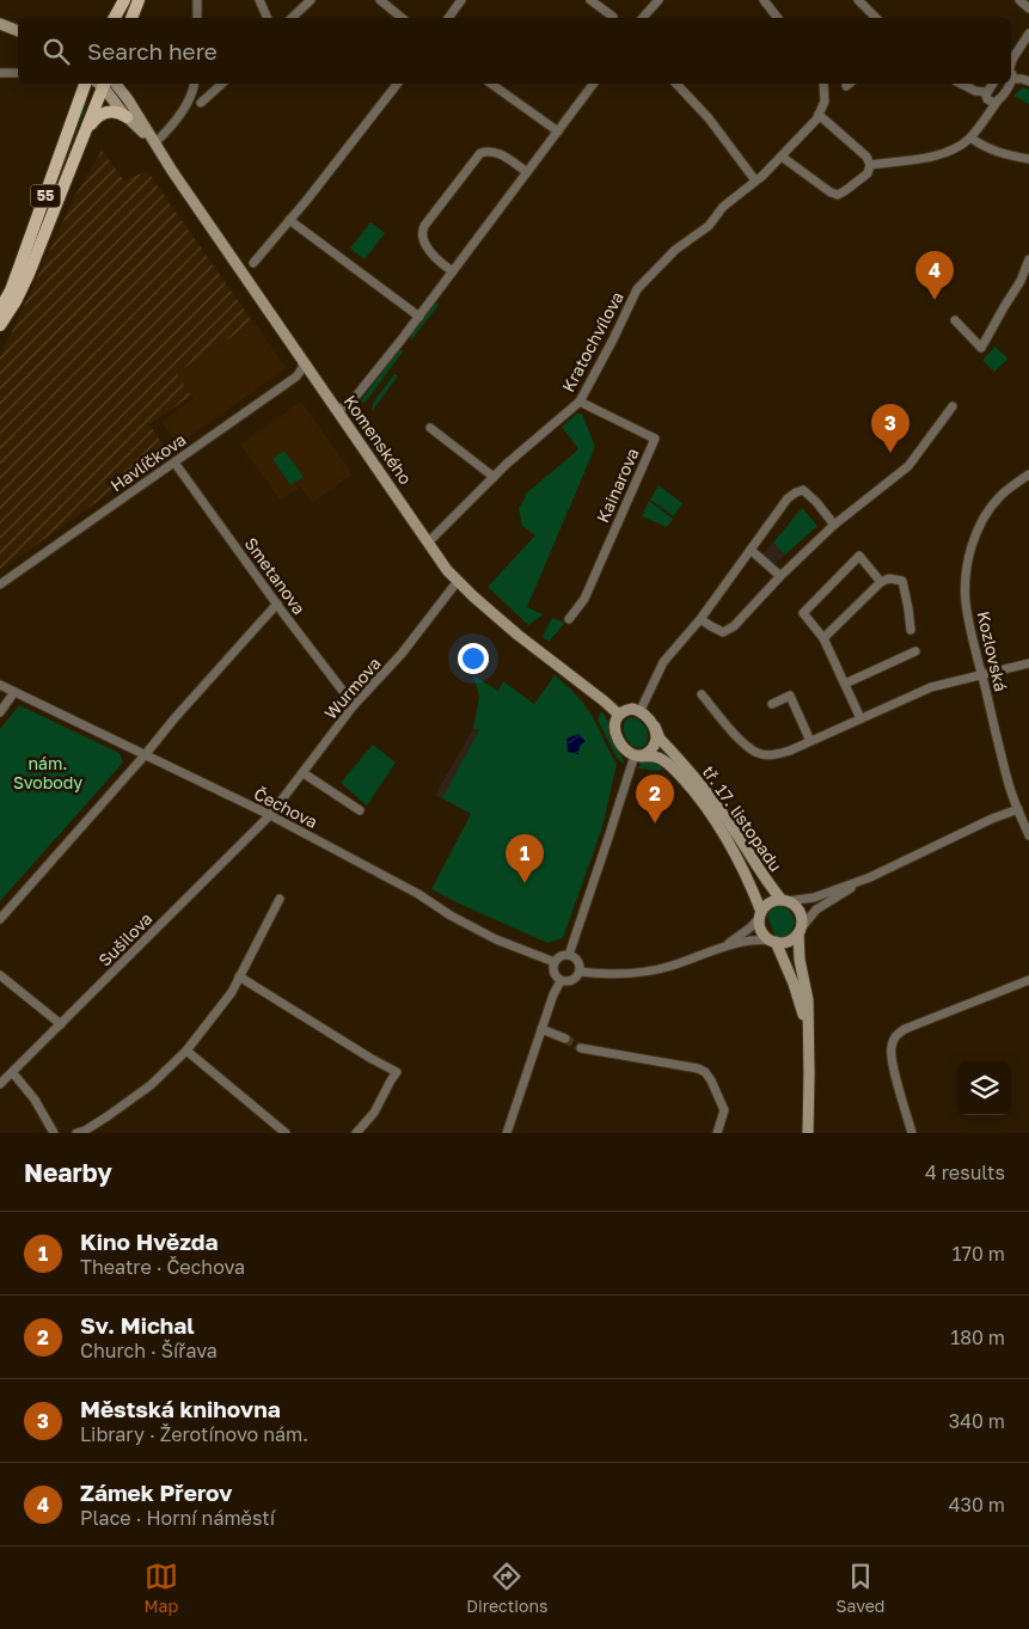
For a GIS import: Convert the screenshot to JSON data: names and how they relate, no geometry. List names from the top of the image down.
{
  "streets": {
    "main road": ["55", "Komenského", "tř. 17. listopadu"],
    "street": [
      "Kratochvílova",
      "Havlíčkova",
      "Kainarova",
      "Smetanova",
      "Kozlovská",
      "Wurmova",
      "Čechova",
      "Sušilova"
    ]
  },
  "crossings": [
    ["Kratochvílova", "Komenského"],
    ["Kratochvílova", "Kainarova"],
    ["Komenského", "Havlíčkova"],
    ["Komenského", "Wurmova"],
    ["Komenského", "tř. 17. listopadu"],
    ["Havlíčkova", "Smetanova"],
    ["Smetanova", "Wurmova"],
    ["Wurmova", "Čechova"],
    ["Wurmova", "Sušilova"],
    ["Čechova", "Sušilova"]
  ],
  "parks": ["nám. Svobody"],
  "page": {
    "search": "Search here",
    "pins": [
      "4",
      "3",
      "2",
      "1"
    ],
    "heading": ["Nearby", "4 results"],
    "list": [
      {
        "mark": "1",
        "name": "Kino Hvězda",
        "note": "Theatre · Čechova",
        "value": "170 m"
      },
      {
        "mark": "2",
        "name": "Sv. Michal",
        "note": "Church · Šířava",
        "value": "180 m"
      },
      {
        "mark": "3",
        "name": "Městská knihovna",
        "note": "Library · Žerotínovo nám.",
        "value": "340 m"
      },
      {
        "mark": "4",
        "name": "Zámek Přerov",
        "note": "Place · Horní náměstí",
        "value": "430 m"
      }
    ],
    "nav": ["Map", "Directions", "Saved"]
  }
}
